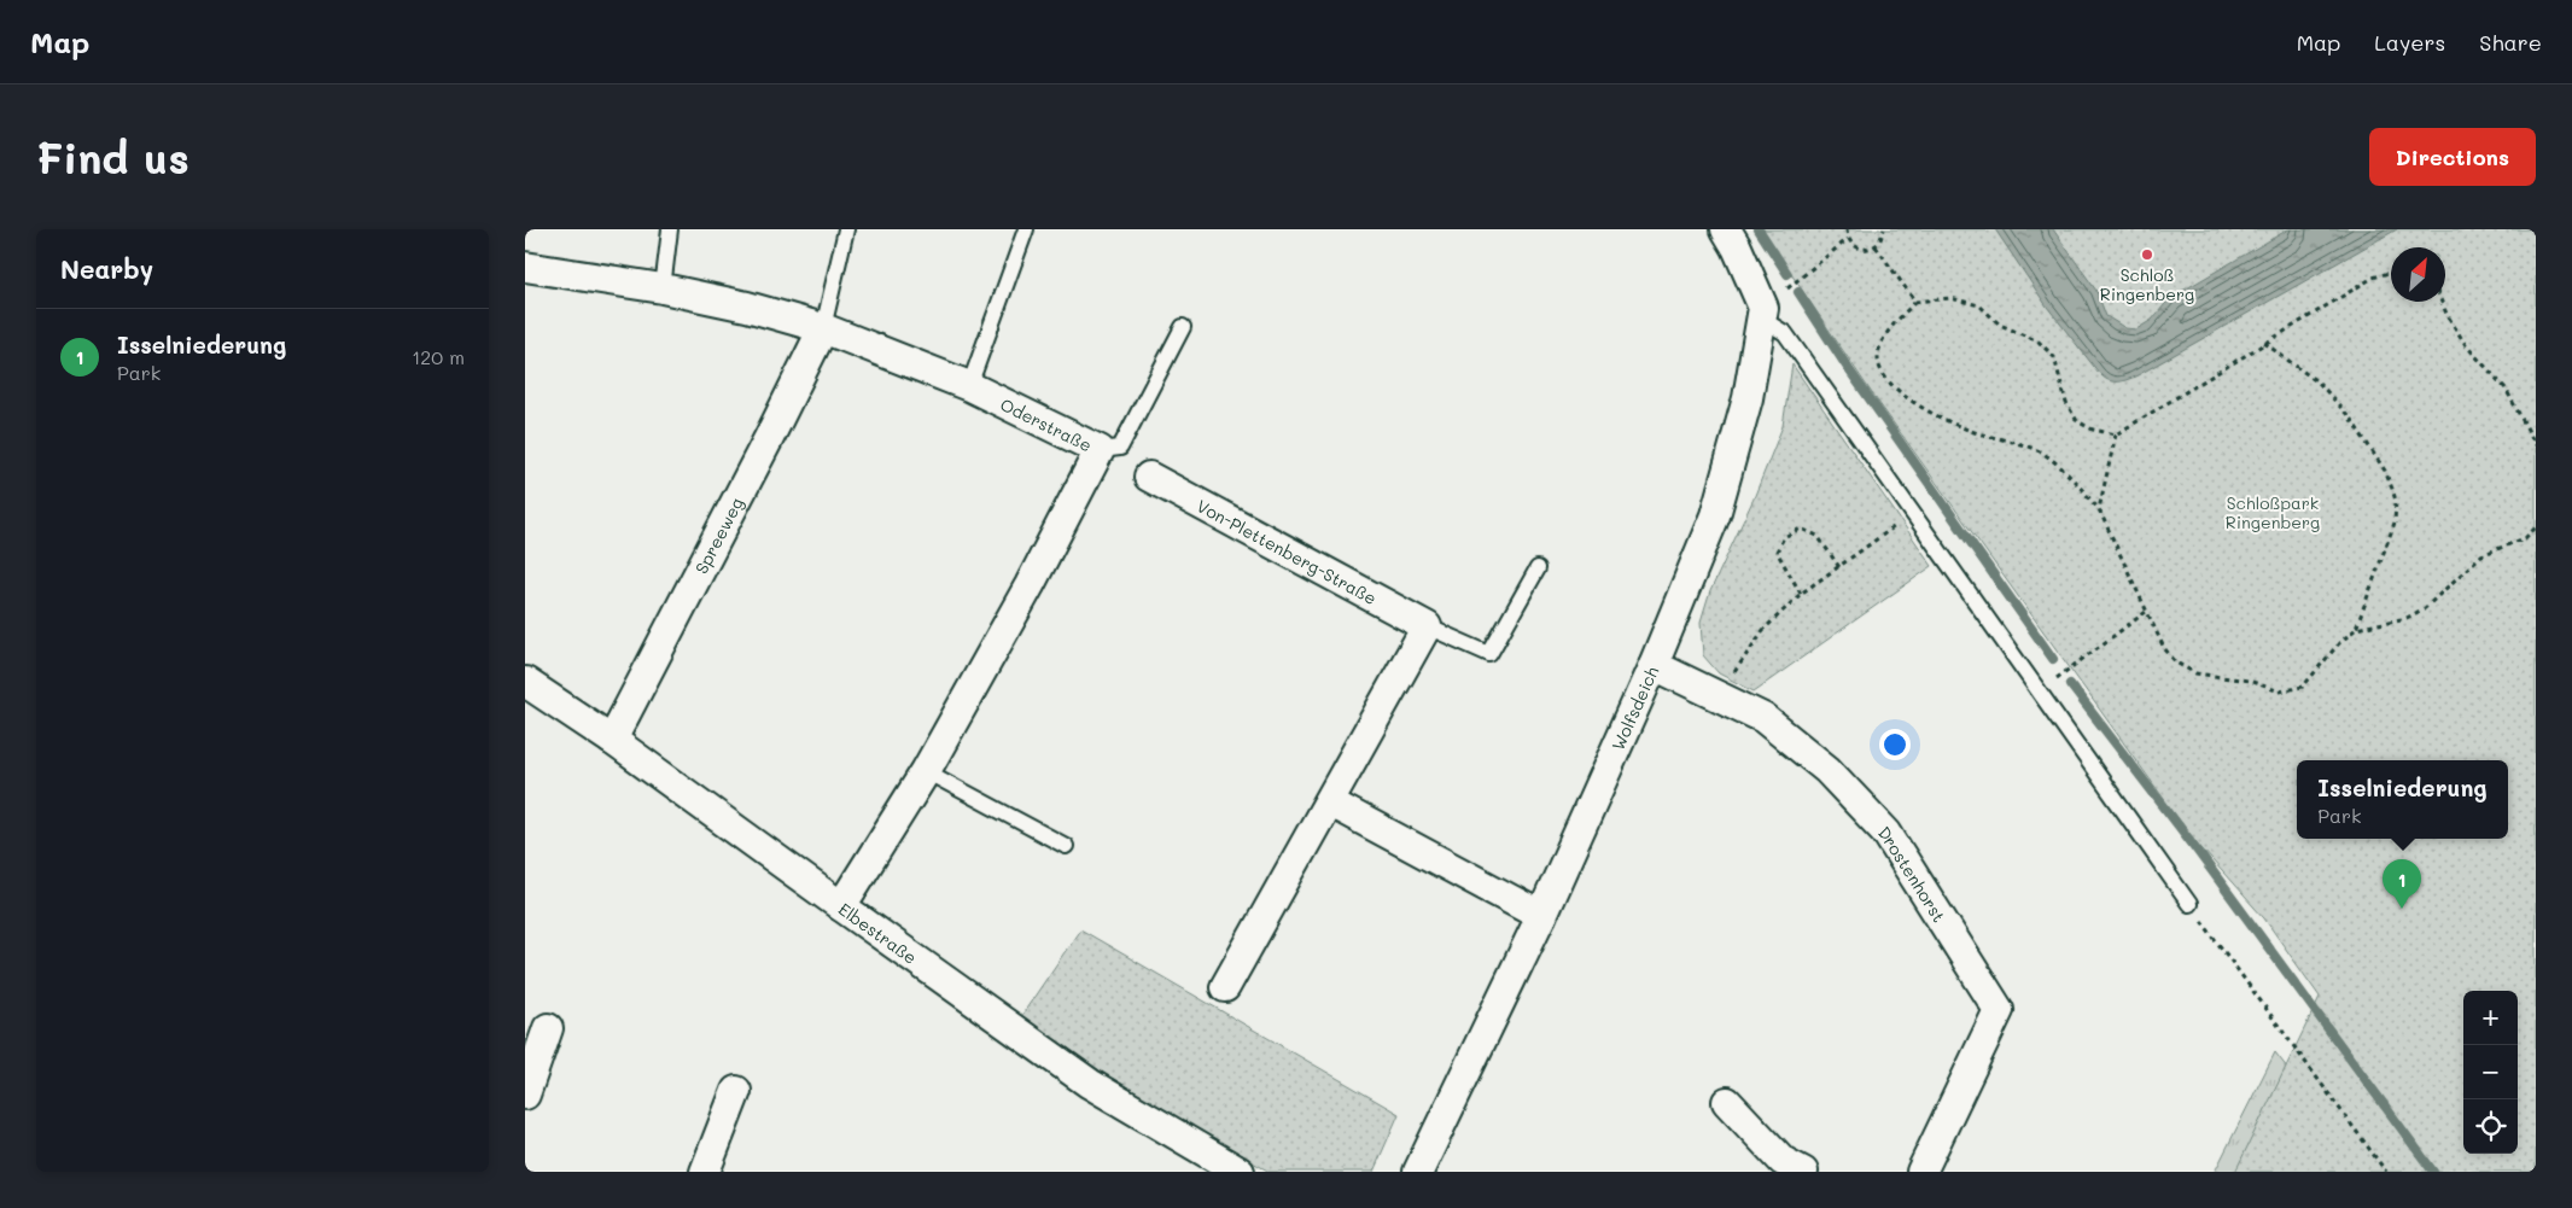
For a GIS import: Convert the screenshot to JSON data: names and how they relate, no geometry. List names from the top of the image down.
{
  "streets": {
    "street": [
      "Oderstraße",
      "Spreeweg",
      "Von-Plettenberg-Straße",
      "Wolfsdeich",
      "Drostenhorst",
      "Elbestraße"
    ]
  },
  "crossings": [
    ["Oderstraße", "Spreeweg"],
    ["Oderstraße", "Elbestraße"],
    ["Spreeweg", "Elbestraße"],
    ["Wolfsdeich", "Drostenhorst"]
  ],
  "parks": ["Schloßpark Ringenberg"],
  "places": ["Schloß Ringenberg"],
  "north": "top right",
  "page": {
    "header": "Map",
    "nav": ["Map", "Layers", "Share"],
    "buttons": "Directions",
    "title": "Find us",
    "heading": "Nearby",
    "list": [
      {
        "mark": "1",
        "name": "Isselniederung",
        "note": "Park",
        "value": "120 m"
      }
    ],
    "popup": ["Isselniederung", "Park"],
    "pins": "1",
    "map_buttons": ["+", "−"]
  }
}
